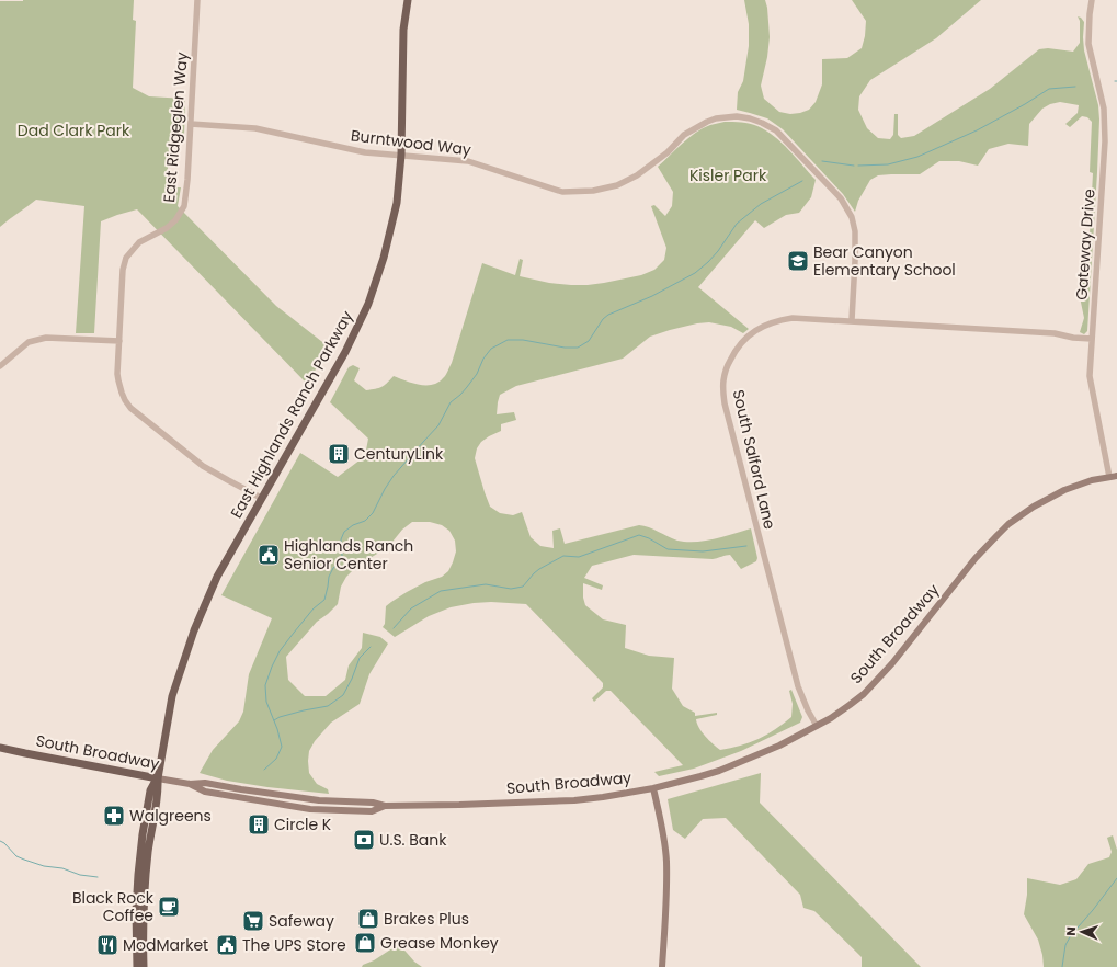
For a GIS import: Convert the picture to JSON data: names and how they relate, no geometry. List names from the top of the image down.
{
  "streets": {
    "main road": ["East Highlands Ranch Parkway", "South Broadway"],
    "street": [
      "East Ridgeglen Way",
      "Burntwood Way",
      "Gateway Drive",
      "South Salford Lane"
    ]
  },
  "crossings": [
    ["East Ridgeglen Way", "Burntwood Way"],
    ["East Ridgeglen Way", "East Highlands Ranch Parkway"],
    ["Burntwood Way", "East Highlands Ranch Parkway"],
    ["Burntwood Way", "South Salford Lane"],
    ["Gateway Drive", "South Salford Lane"],
    ["Gateway Drive", "South Broadway"],
    ["East Highlands Ranch Parkway", "South Broadway"],
    ["South Salford Lane", "South Broadway"]
  ],
  "parks": ["Dad Clark Park", "Kisler Park"],
  "places": {
    "school or university": ["Bear Canyon Elementary School"],
    "building": ["CenturyLink", "Circle K"],
    "public building": ["Highlands Ranch Senior Center", "The UPS Store"],
    "pharmacy": ["Walgreens"],
    "bank": ["U.S. Bank"],
    "cafe": ["Black Rock Coffee"],
    "shop": ["Brakes Plus", "Grease Monkey"],
    "supermarket": ["Safeway"],
    "restaurant": ["ModMarket"]
  },
  "north": "left"
}
